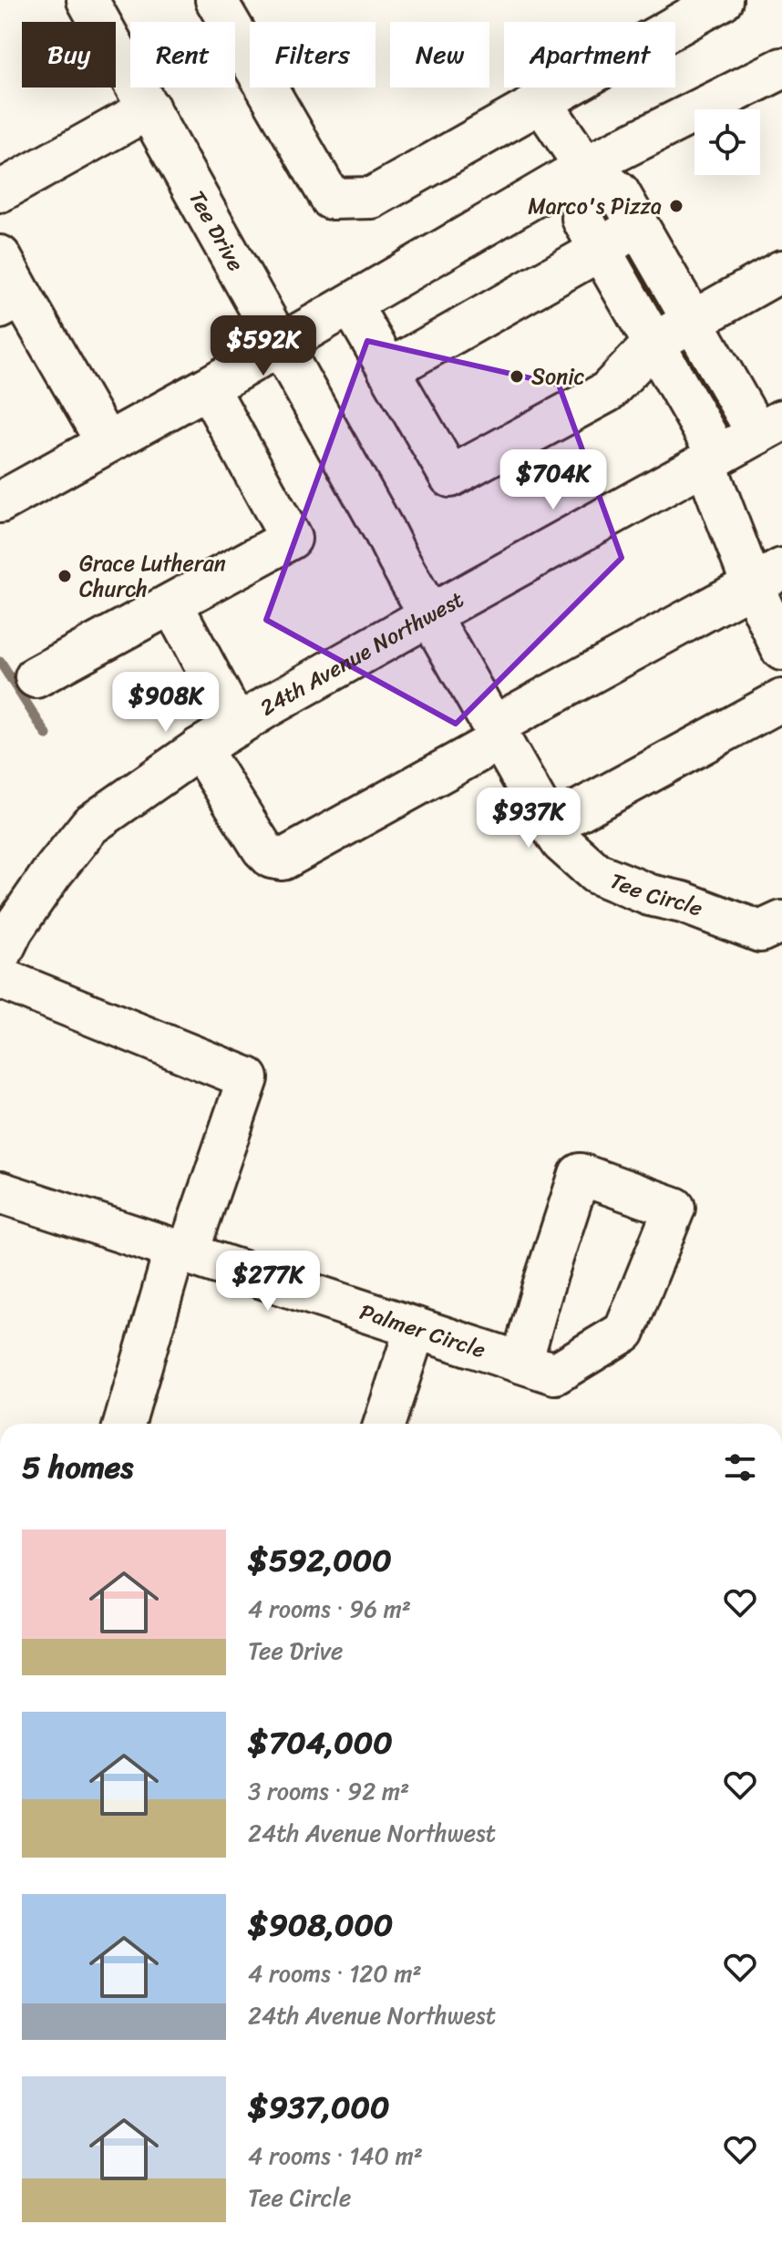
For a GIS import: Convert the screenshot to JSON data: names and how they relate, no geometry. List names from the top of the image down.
{
  "streets": {
    "street": [
      "Tee Drive",
      "24th Avenue Northwest",
      "Tee Circle",
      "Palmer Circle"
    ]
  },
  "crossings": [
    ["Tee Drive", "24th Avenue Northwest"],
    ["Tee Drive", "Tee Circle"],
    ["24th Avenue Northwest", "Tee Circle"]
  ],
  "places": ["Marco's Pizza", "Sonic", "Grace Lutheran Church"],
  "page": {
    "chip": [
      "Buy",
      "Rent",
      "Filters",
      "New",
      "Apartment"
    ],
    "price": [
      "$592K",
      "$704K",
      "$908K",
      "$937K",
      "$277K"
    ],
    "heading": "5 homes",
    "list": [
      {
        "name": "$592,000",
        "note": "4 rooms · 96 m² · Tee Drive"
      },
      {
        "name": "$704,000",
        "note": "3 rooms · 92 m² · 24th Avenue Northwest"
      },
      {
        "name": "$908,000",
        "note": "4 rooms · 120 m² · 24th Avenue Northwest"
      },
      {
        "name": "$937,000",
        "note": "4 rooms · 140 m² · Tee Circle"
      }
    ]
  }
}
